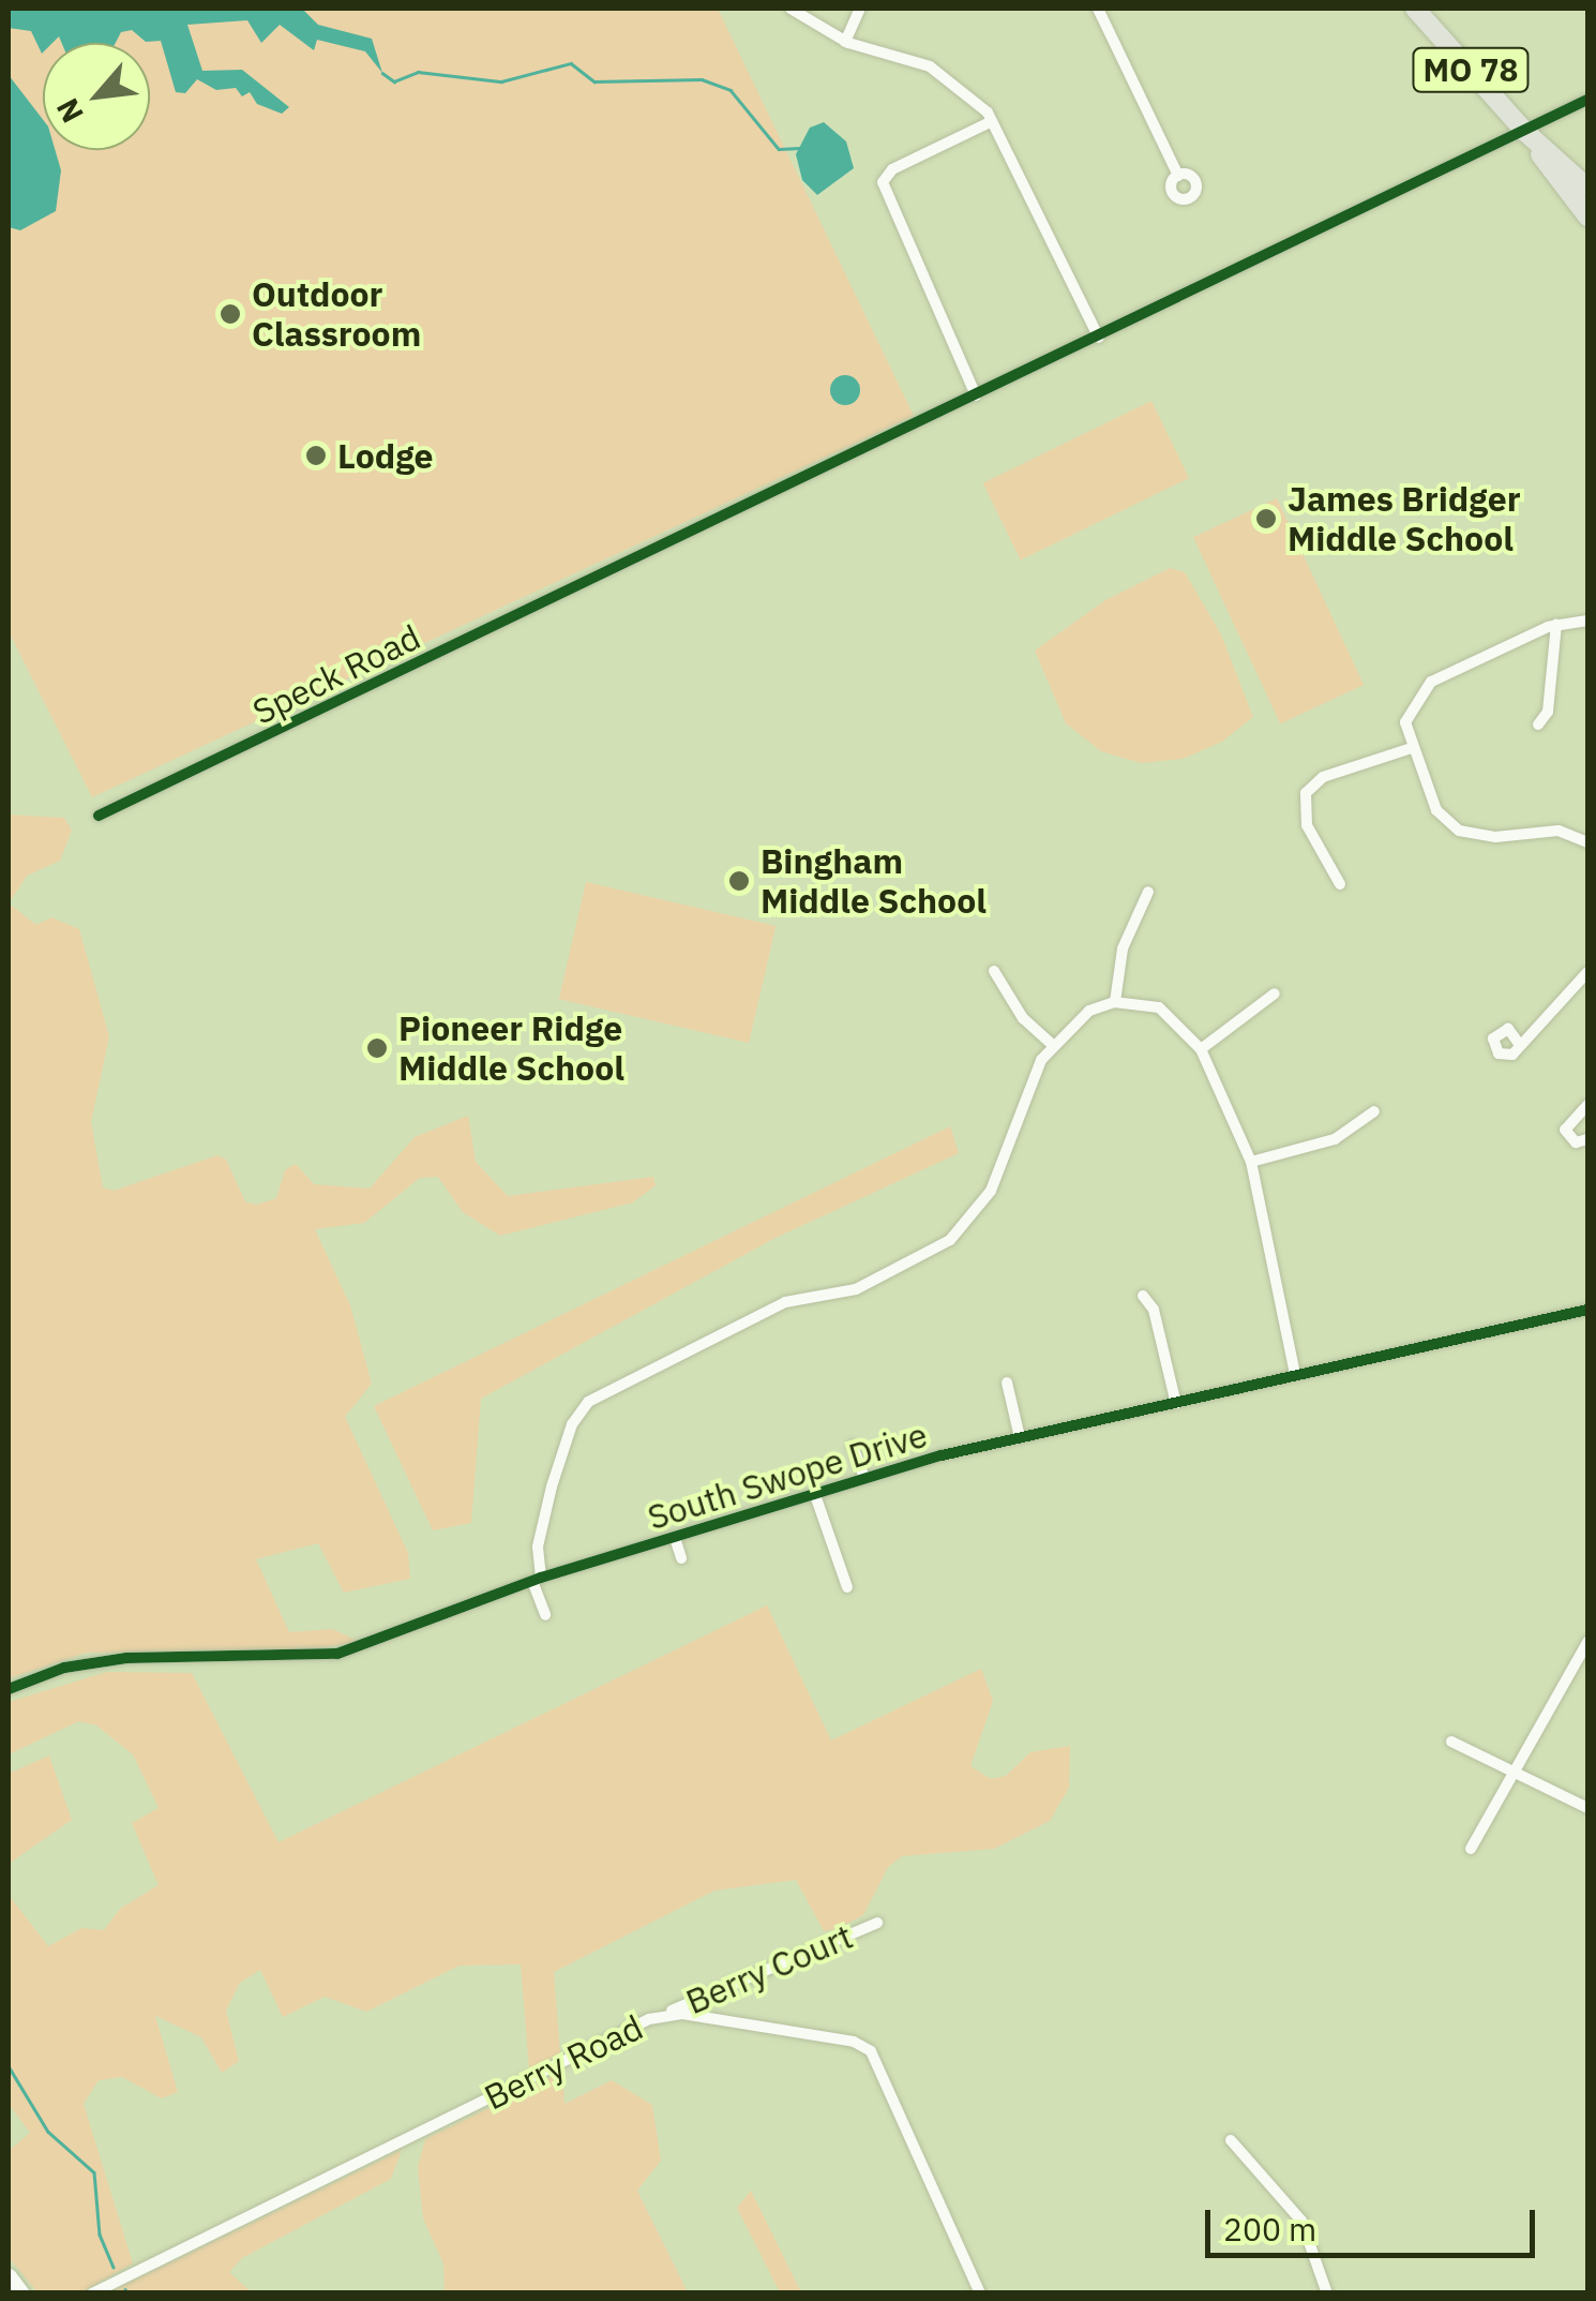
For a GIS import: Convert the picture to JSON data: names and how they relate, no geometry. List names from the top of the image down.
{
  "streets": {
    "main road": ["MO 78"],
    "street": [
      "Speck Road",
      "South Swope Drive",
      "Berry Court",
      "Berry Road"
    ]
  },
  "crossings": [
    ["MO 78", "Speck Road"],
    ["Berry Court", "Berry Road"]
  ],
  "places": [
    "Outdoor Classroom",
    "Lodge",
    "James Bridger Middle School",
    "Bingham Middle School",
    "Pioneer Ridge Middle School"
  ],
  "scale_bar": "200 m",
  "north": "bottom left"
}
